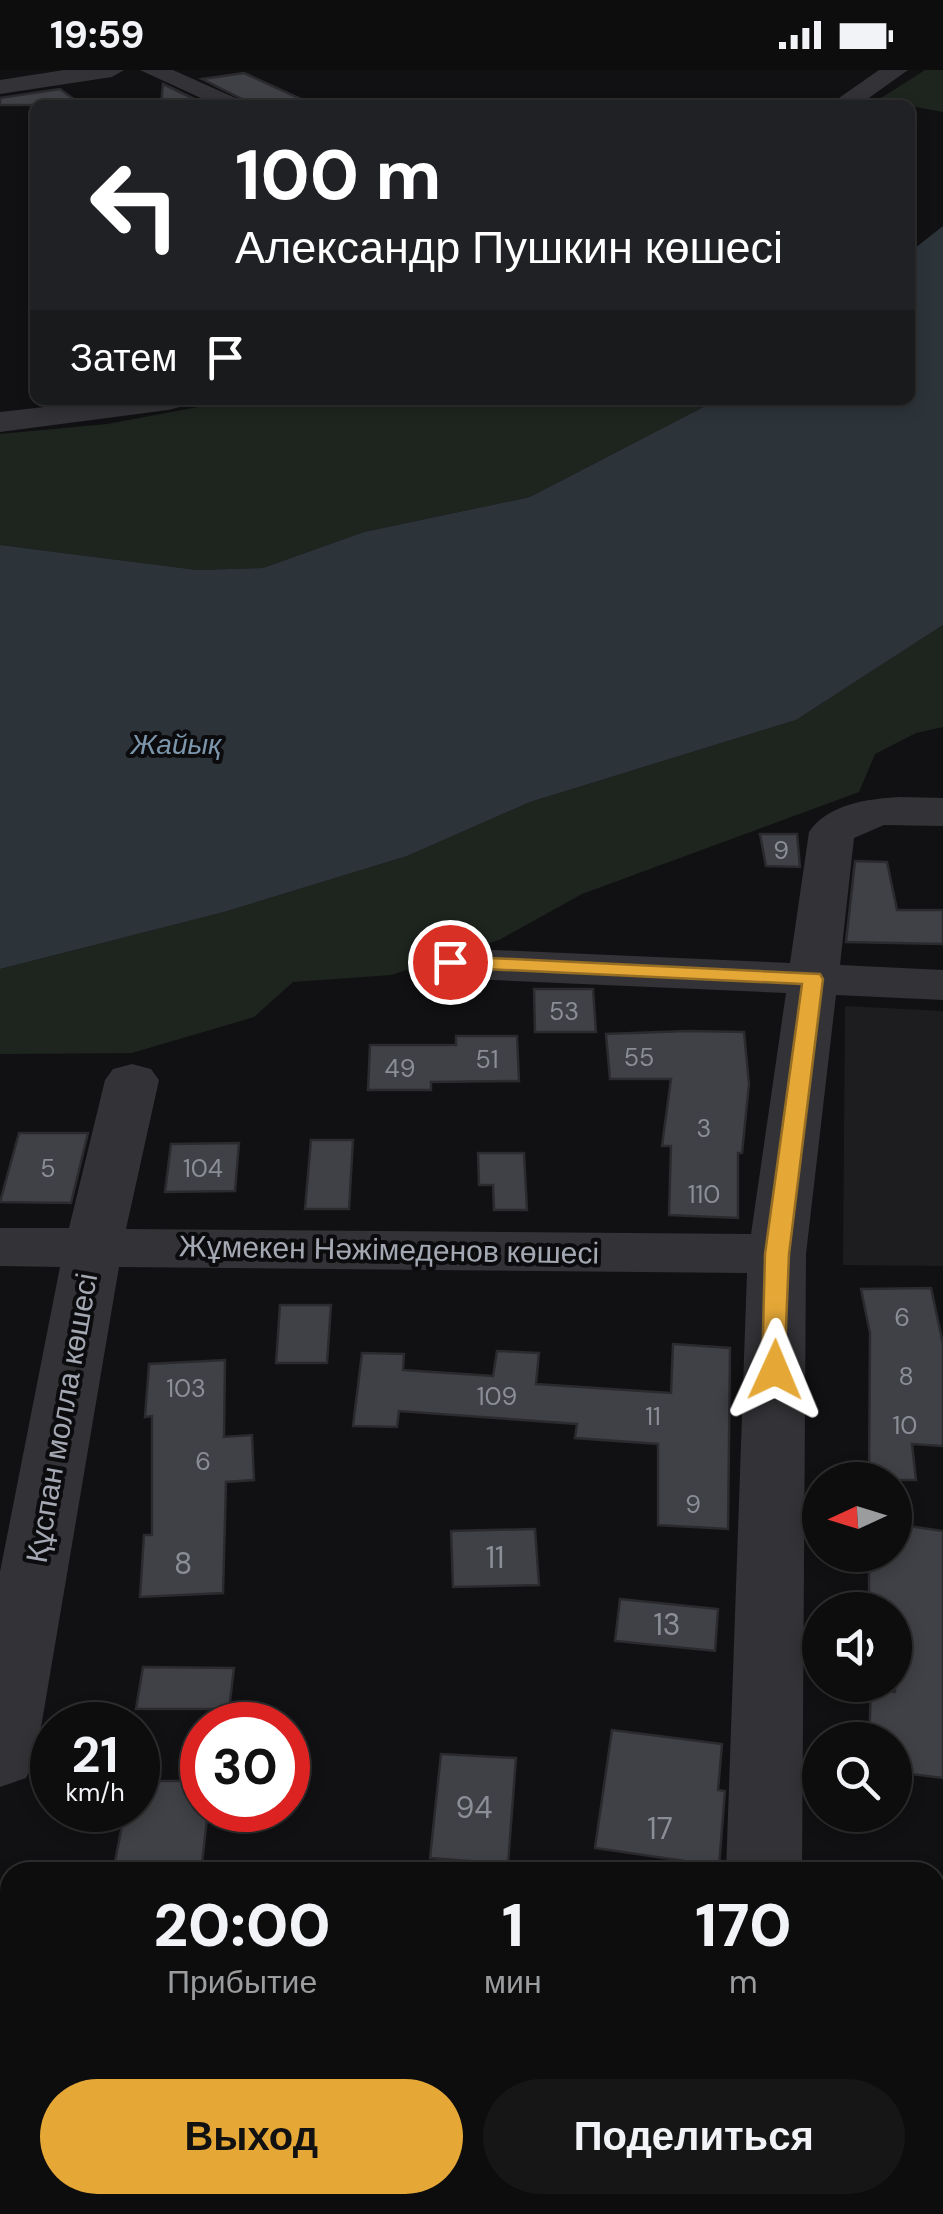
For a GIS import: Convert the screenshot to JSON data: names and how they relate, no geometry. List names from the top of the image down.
{
  "streets": {
    "street": ["Жұмекен Нәжімеденов көшесі", "Құспан молла көшесі"]
  },
  "crossings": [
    ["Жұмекен Нәжімеденов көшесі", "Құспан молла көшесі"]
  ],
  "water": ["Жайық"],
  "house_numbers": [
    "9",
    "53",
    "55",
    "51",
    "49",
    "3",
    "5",
    "104",
    "110",
    "6",
    "8",
    "103",
    "109",
    "11",
    "10",
    "6",
    "9",
    "11",
    "8",
    "13",
    "94",
    "17"
  ],
  "north": "left",
  "page": {
    "status": "19:59",
    "turn": ["100 m", "Александр Пушкин көшесі"],
    "then": "Затем",
    "speed": "21 km/h",
    "limit": "30",
    "eta": [
      "20:00",
      "Прибытие",
      "1",
      "мин",
      "170",
      "m"
    ],
    "buttons": ["Выход", "Поделиться"]
  }
}
